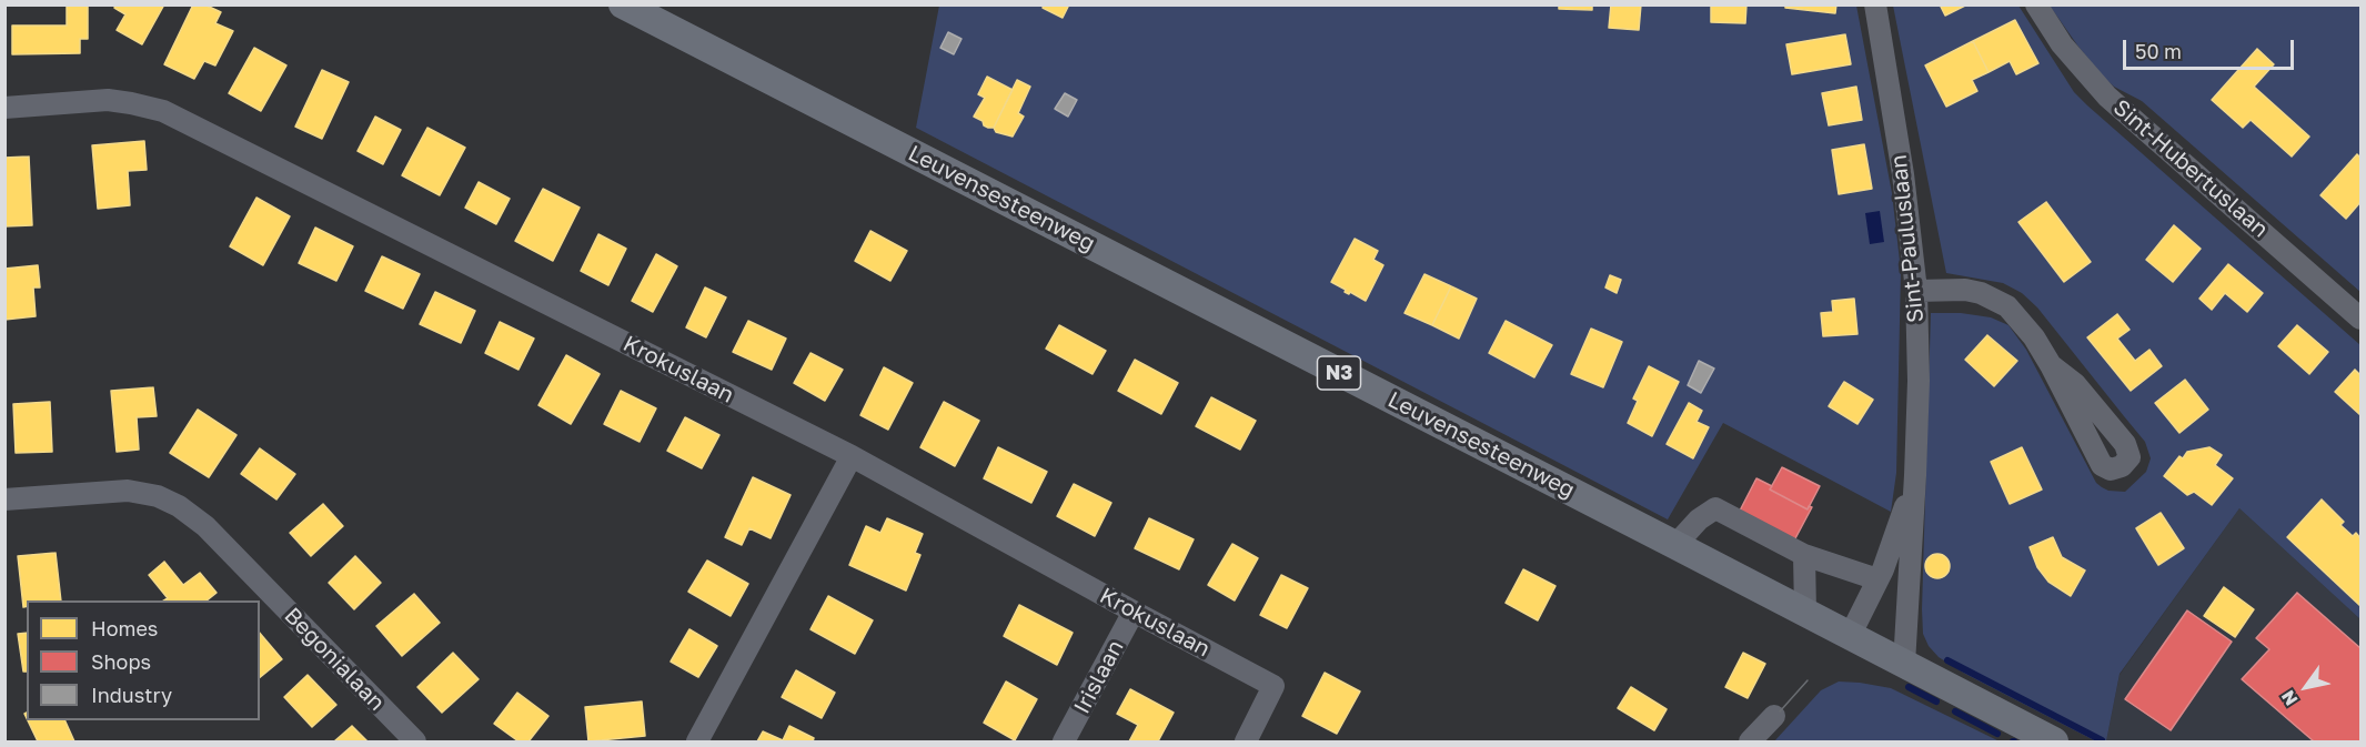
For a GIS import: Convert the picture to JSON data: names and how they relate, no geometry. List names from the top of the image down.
{
  "streets": {
    "main road": ["Leuvensesteenweg", "N3"],
    "street": [
      "Sint-Hubertuslaan",
      "Sint-Pauluslaan",
      "Krokuslaan",
      "Begonialaan",
      "Irislaan"
    ]
  },
  "crossings": [
    ["Leuvensesteenweg", "Sint-Pauluslaan"],
    ["Krokuslaan", "Irislaan"]
  ],
  "legend": ["Homes", "Shops", "Industry"],
  "scale_bar": "50 m",
  "north": "bottom left"
}
